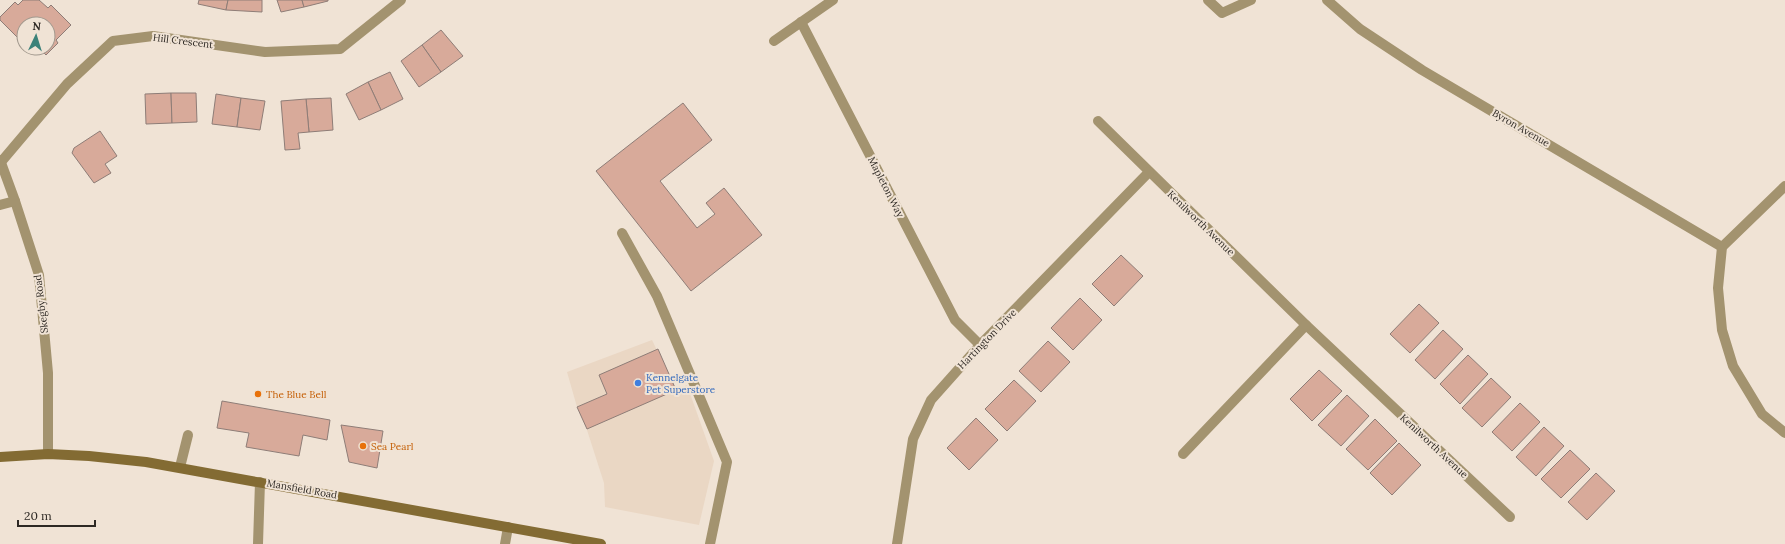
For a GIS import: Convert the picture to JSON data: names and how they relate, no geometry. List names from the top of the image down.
{
  "streets": {
    "main road": ["Mansfield Road"],
    "street": [
      "Hill Crescent",
      "Byron Avenue",
      "Mapleton Way",
      "Kenilworth Avenue",
      "Skegby Road",
      "Hartington Drive"
    ]
  },
  "crossings": [
    ["Hill Crescent", "Skegby Road"],
    ["Mapleton Way", "Hartington Drive"],
    ["Kenilworth Avenue", "Hartington Drive"],
    ["Skegby Road", "Mansfield Road"]
  ],
  "places": ["Kennelgate Pet Superstore", "The Blue Bell", "Sea Pearl"],
  "scale_bar": "20 m",
  "north": "top"
}
